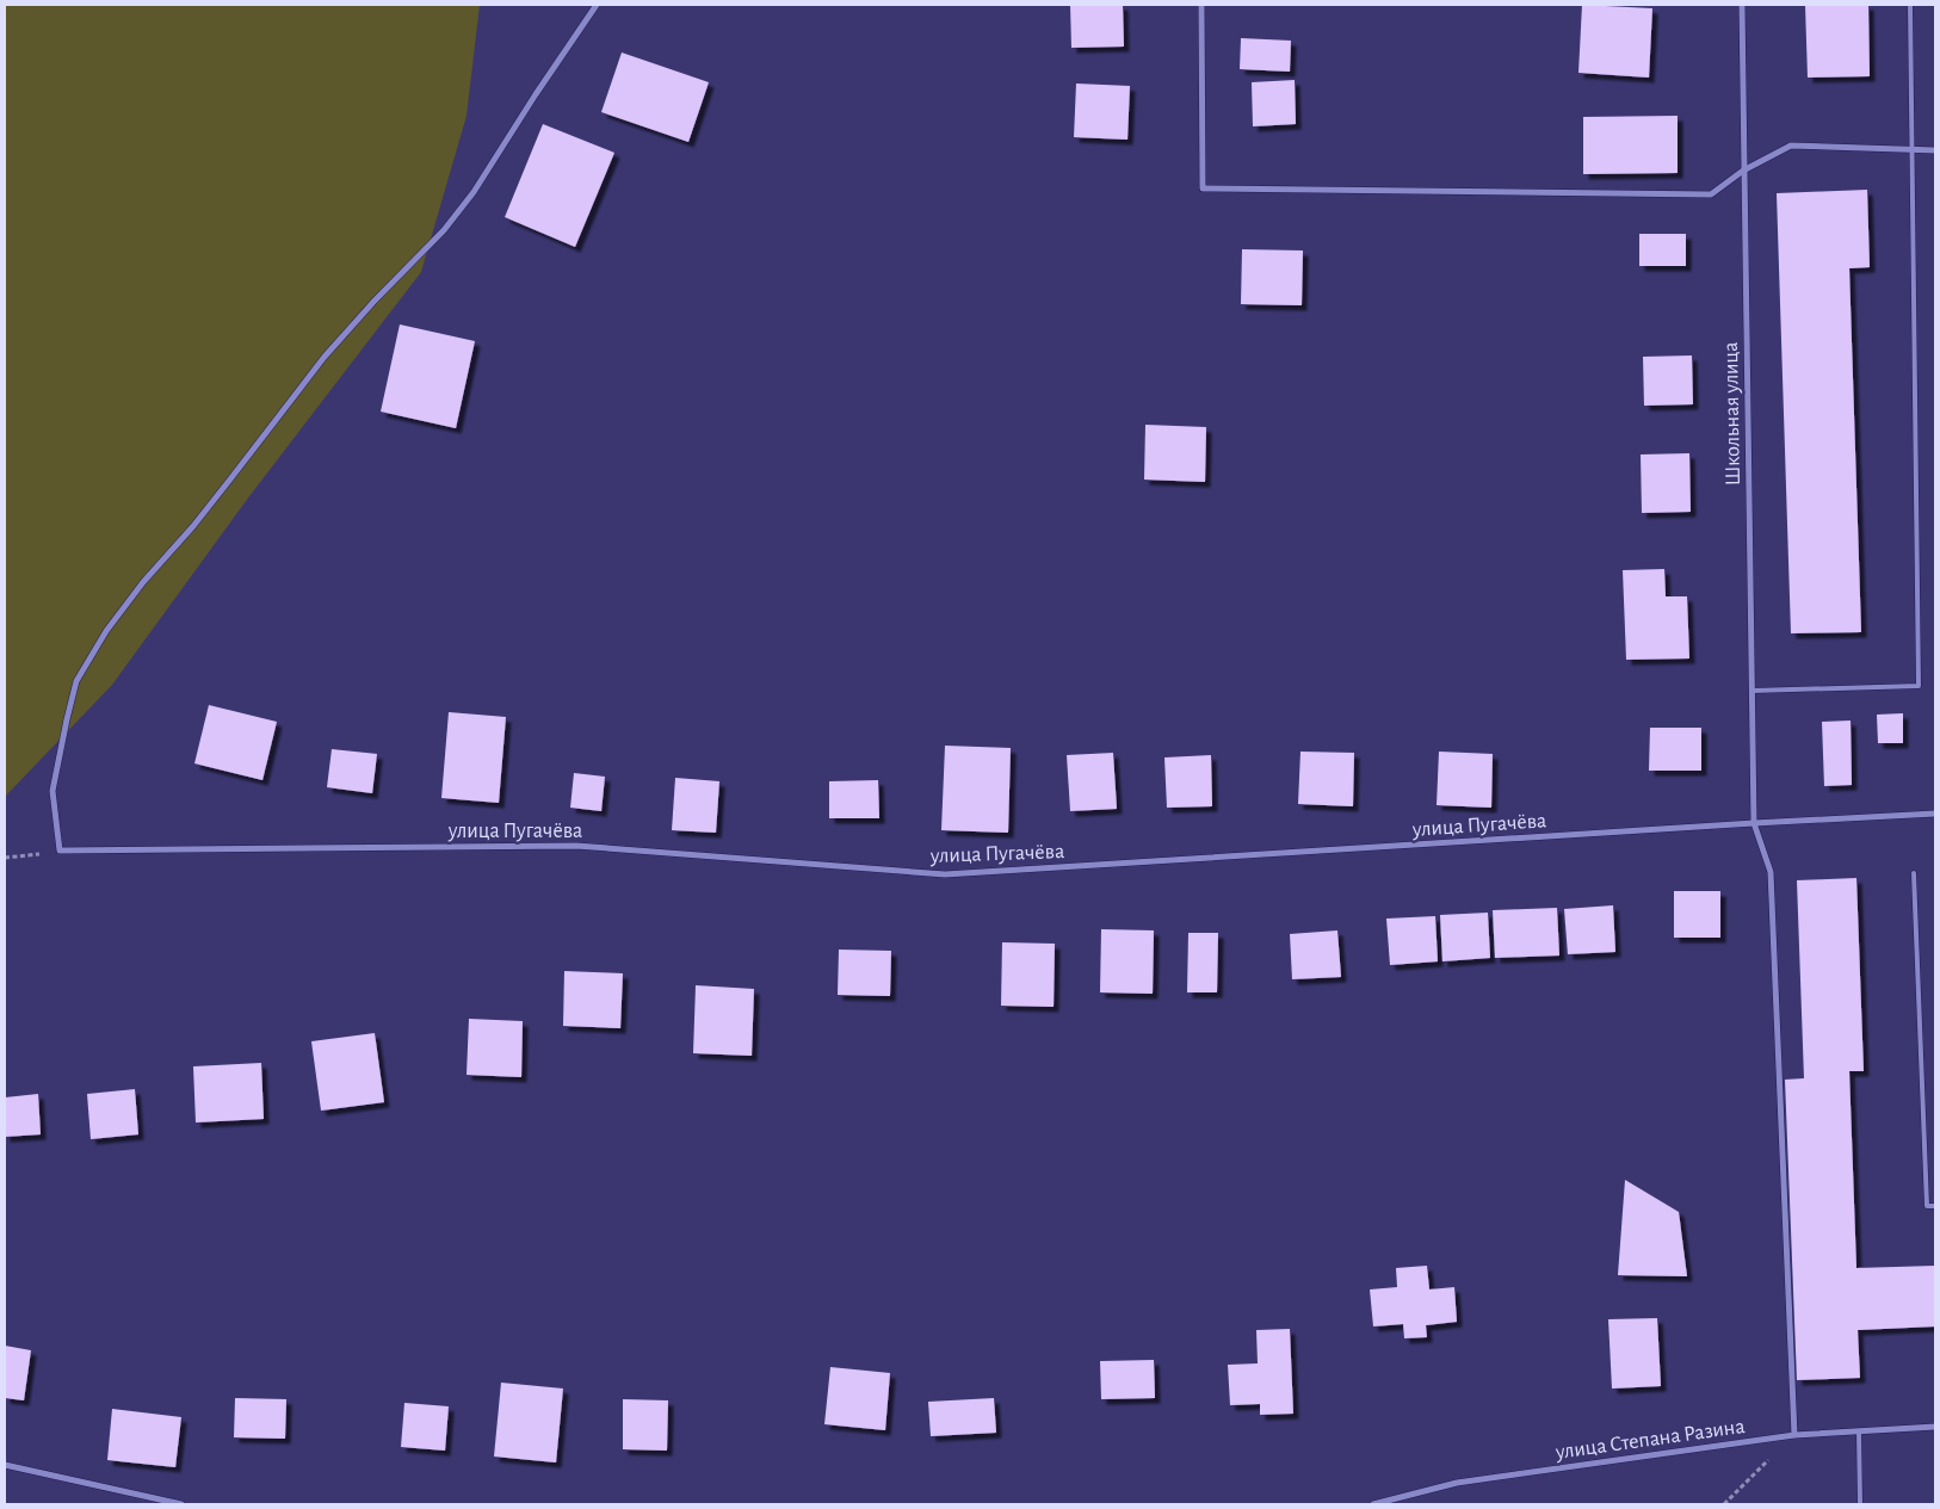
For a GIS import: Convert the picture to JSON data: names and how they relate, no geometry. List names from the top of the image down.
{
  "streets": {
    "street": ["Школьная улица", "улица Пугачёва", "улица Степана Разина"]
  },
  "crossings": [
    ["Школьная улица", "улица Пугачёва"],
    ["Школьная улица", "улица Степана Разина"]
  ]
}
